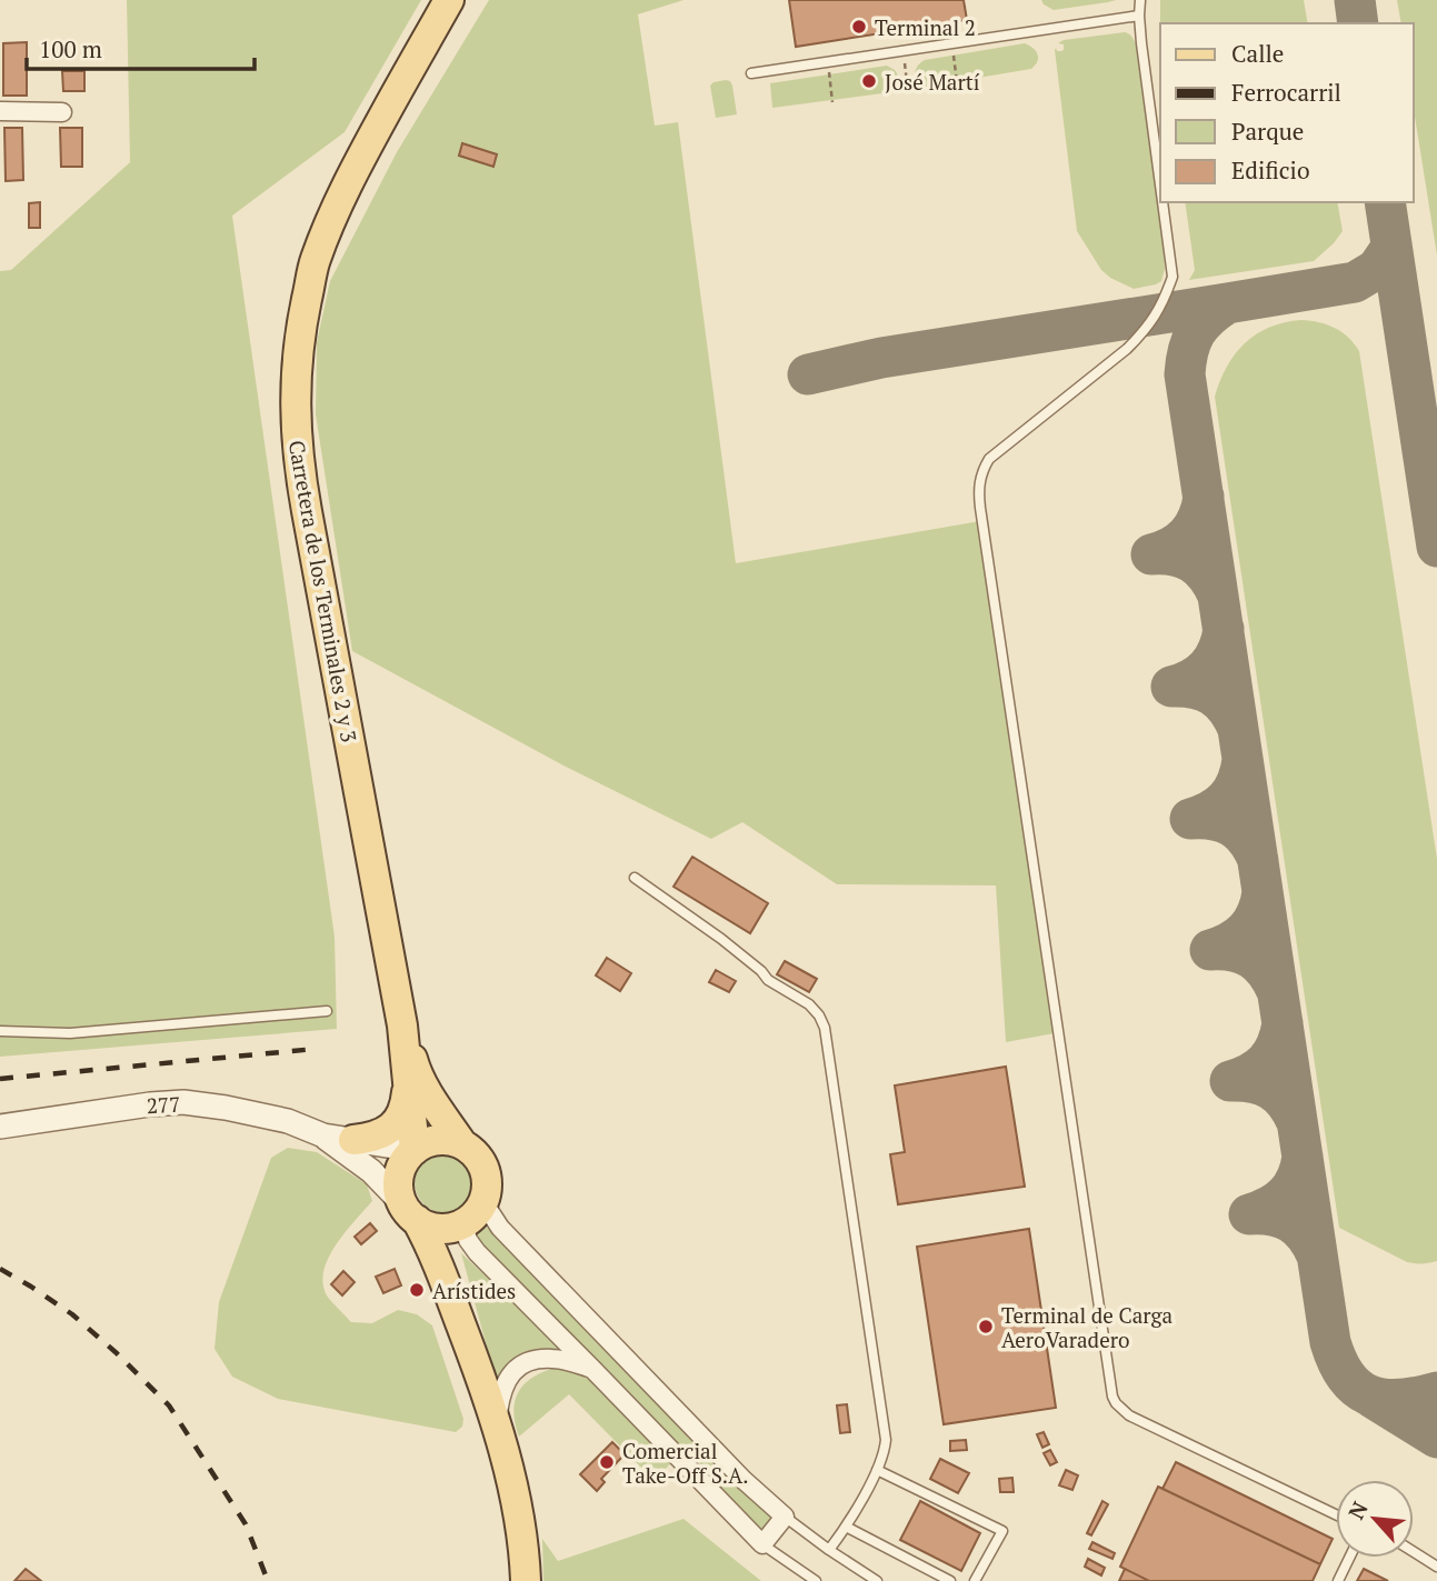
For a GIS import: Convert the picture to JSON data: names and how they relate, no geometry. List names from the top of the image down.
{
  "streets": {
    "main road": ["Carretera de los Terminales 2 y 3"],
    "street": ["277"]
  },
  "crossings": [
    ["Carretera de los Terminales 2 y 3", "277"]
  ],
  "places": [
    "Terminal 2",
    "José Martí",
    "Arístides",
    "Terminal de Carga AeroVaradero",
    "Comercial Take-Off S.A."
  ],
  "legend": [
    "Calle",
    "Ferrocarril",
    "Parque",
    "Edificio"
  ],
  "scale_bar": "100 m",
  "north": "top left"
}
